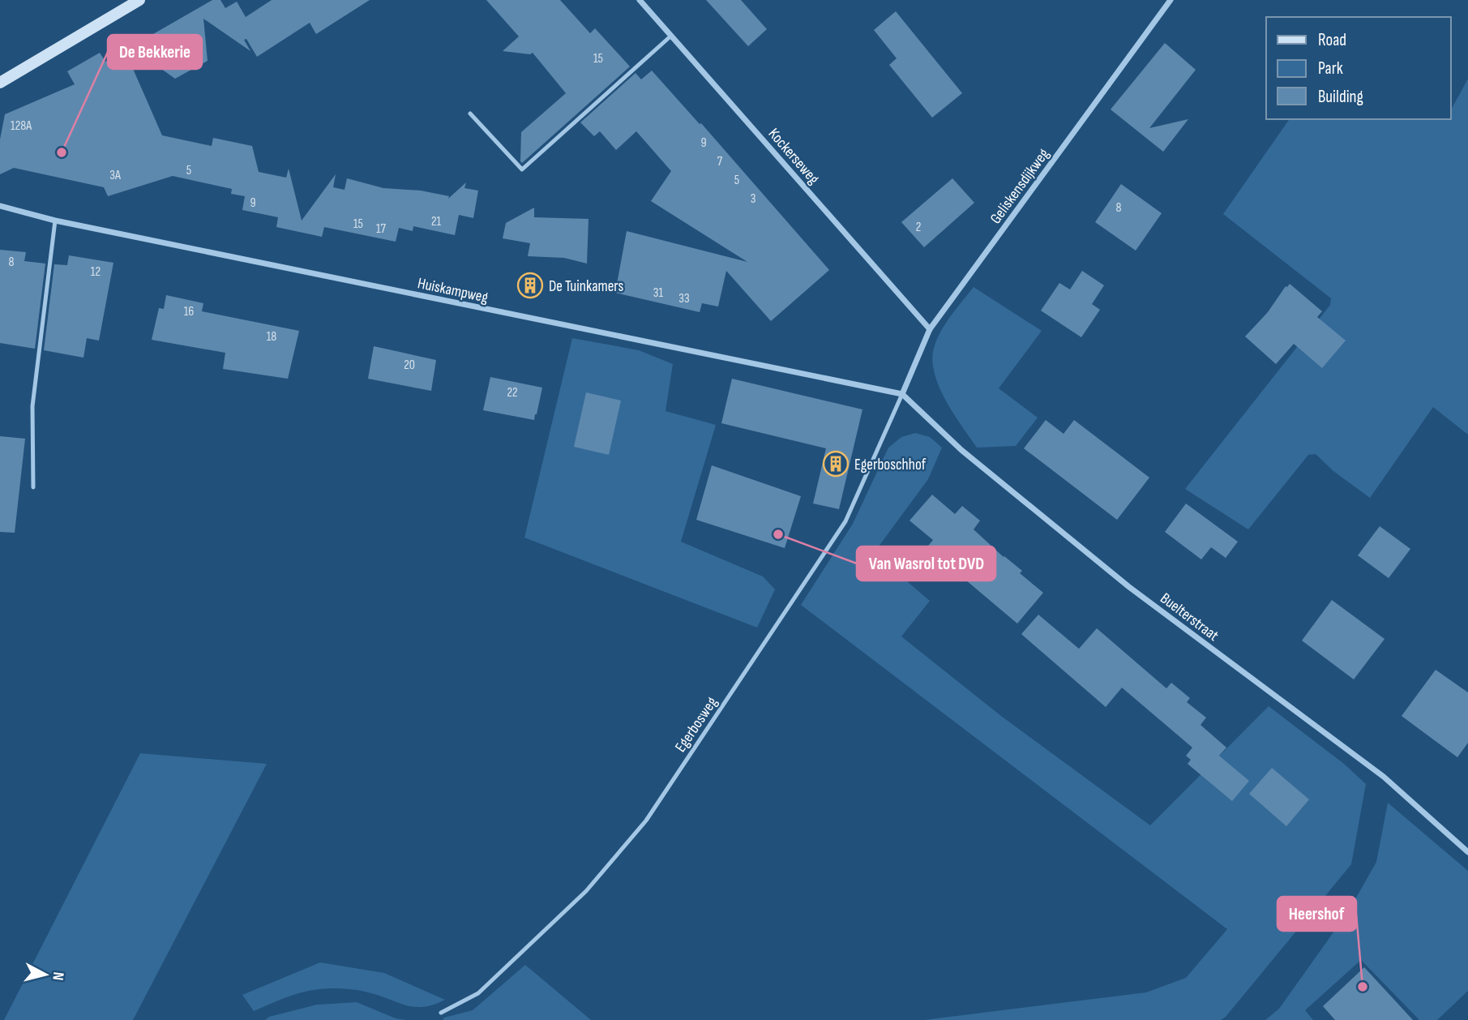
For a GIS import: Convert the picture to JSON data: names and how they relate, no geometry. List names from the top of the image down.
{
  "streets": {
    "street": [
      "Kockerseweg",
      "Geliskensdijkweg",
      "Huiskampweg",
      "Buelterstraat"
    ],
    "lane": ["Egerbosweg"]
  },
  "crossings": [
    ["Kockerseweg", "Geliskensdijkweg"],
    ["Geliskensdijkweg", "Huiskampweg"],
    ["Geliskensdijkweg", "Buelterstraat"],
    ["Geliskensdijkweg", "Egerbosweg"],
    ["Huiskampweg", "Buelterstraat"],
    ["Huiskampweg", "Egerbosweg"],
    ["Buelterstraat", "Egerbosweg"]
  ],
  "places": {
    "other": ["De Bekkerie", "Van Wasrol tot DVD", "Heershof"],
    "building": ["De Tuinkamers", "Egerboschhof"]
  },
  "house_numbers": [
    "15",
    "128A",
    "9",
    "7",
    "5",
    "3A",
    "5",
    "3",
    "9",
    "8",
    "21",
    "15",
    "2",
    "17",
    "8",
    "12",
    "31",
    "33",
    "16",
    "18",
    "20",
    "22"
  ],
  "legend": ["Road", "Park", "Building"],
  "north": "right"
}
